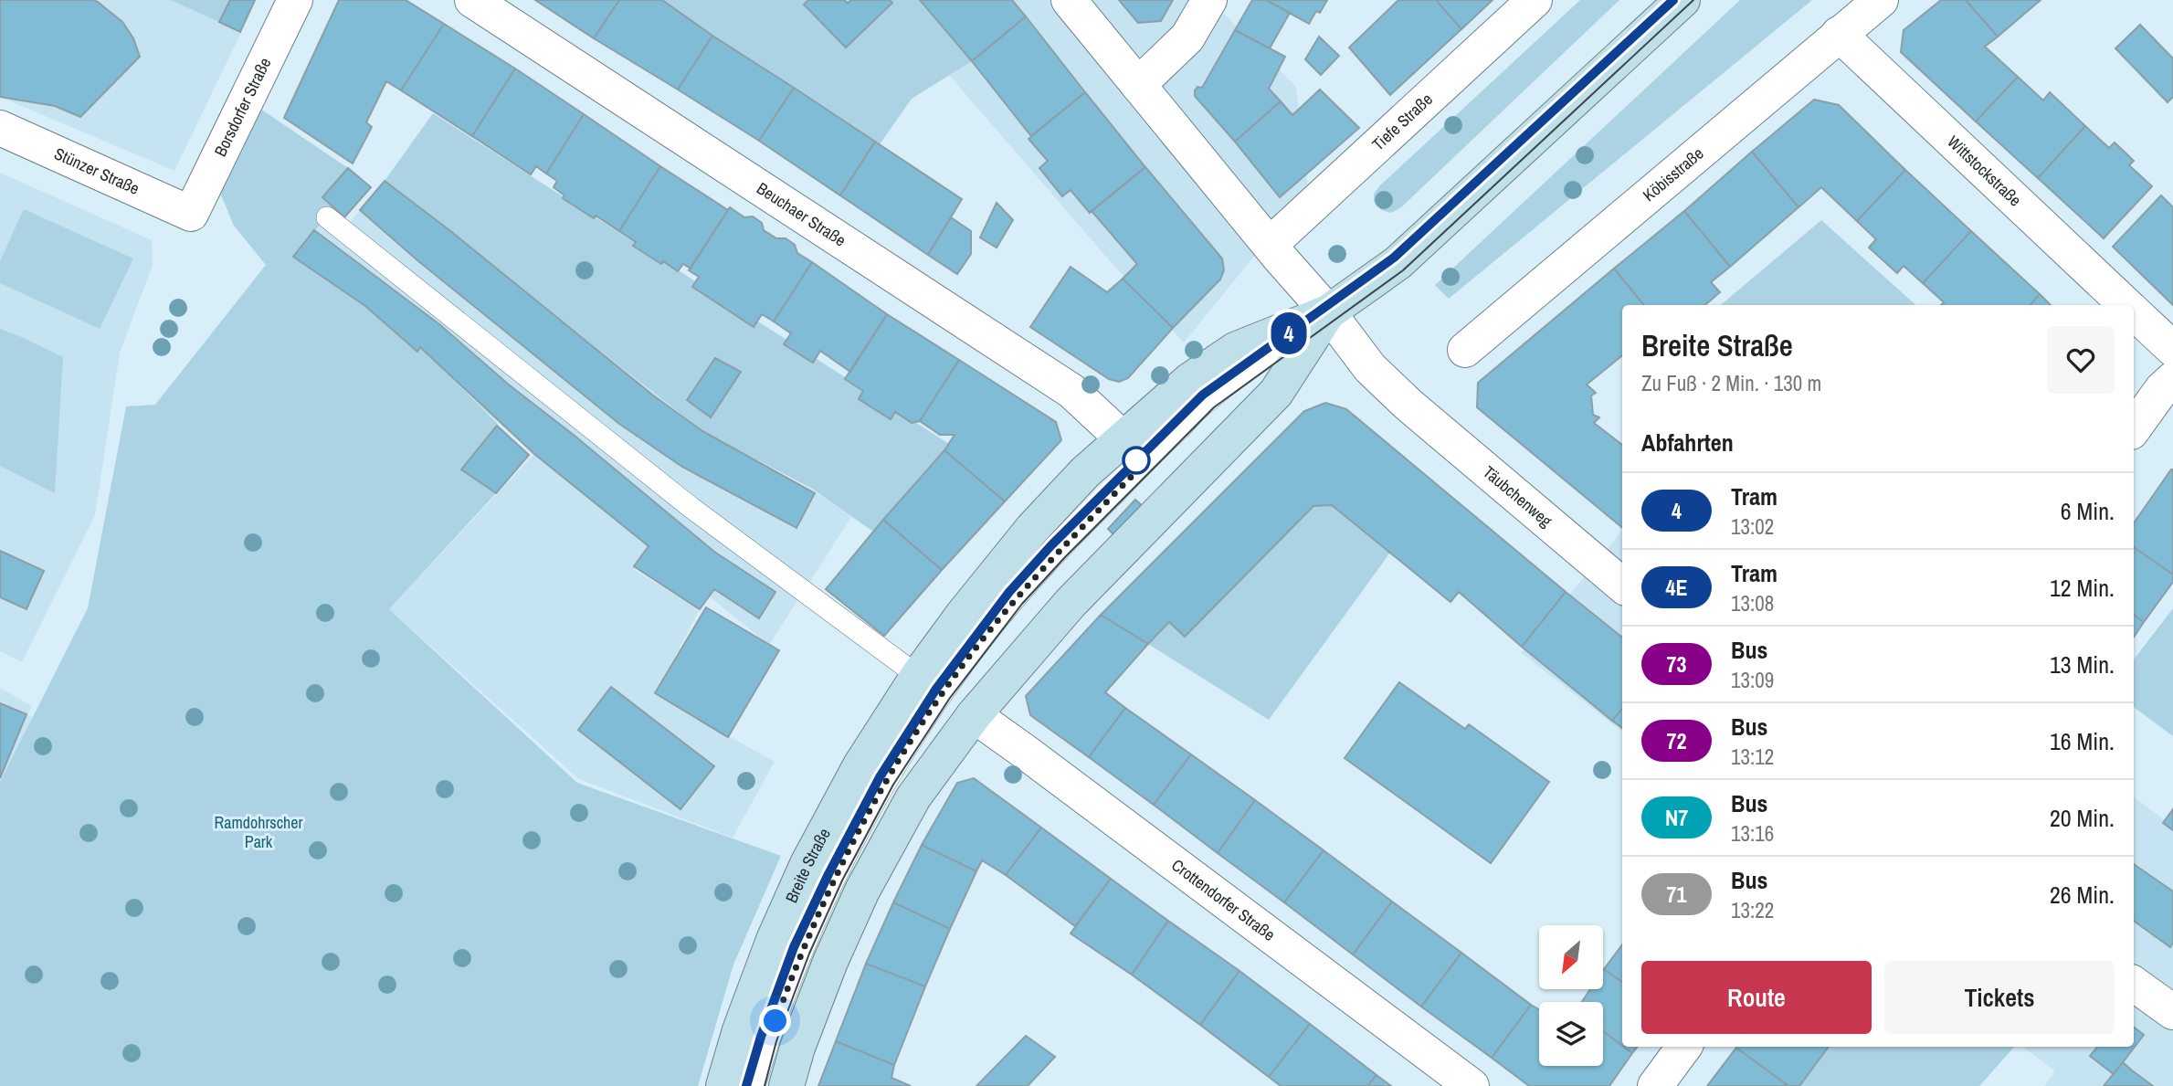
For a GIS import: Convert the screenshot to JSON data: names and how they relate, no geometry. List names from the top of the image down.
{
  "streets": {
    "main road": ["Breite Straße"],
    "street": [
      "Borsdorfer Straße",
      "Tiefe Straße",
      "Stünzer Straße",
      "Wittstockstraße",
      "Köbisstraße",
      "Beuchaer Straße",
      "Täubchenweg",
      "Crottendorfer Straße"
    ]
  },
  "crossings": [
    ["Borsdorfer Straße", "Stünzer Straße"],
    ["Tiefe Straße", "Täubchenweg"],
    ["Wittstockstraße", "Köbisstraße"],
    ["Beuchaer Straße", "Breite Straße"],
    ["Täubchenweg", "Breite Straße"]
  ],
  "parks": ["Ramdohrscher Park"],
  "lines": ["tram line 4"],
  "north": "bottom left",
  "page": {
    "on_map": "4",
    "heading": [
      ["Breite Straße", "Zu Fuß · 2 Min. · 130 m"],
      "Abfahrten"
    ],
    "list": [
      {
        "mark": "4",
        "name": "Tram",
        "note": "13:02",
        "value": "6 Min."
      },
      {
        "mark": "4E",
        "name": "Tram",
        "note": "13:08",
        "value": "12 Min."
      },
      {
        "mark": "73",
        "name": "Bus",
        "note": "13:09",
        "value": "13 Min."
      },
      {
        "mark": "72",
        "name": "Bus",
        "note": "13:12",
        "value": "16 Min."
      },
      {
        "mark": "N7",
        "name": "Bus",
        "note": "13:16",
        "value": "20 Min."
      },
      {
        "mark": "71",
        "name": "Bus",
        "note": "13:22",
        "value": "26 Min."
      }
    ],
    "buttons": ["Route", "Tickets"]
  }
}
